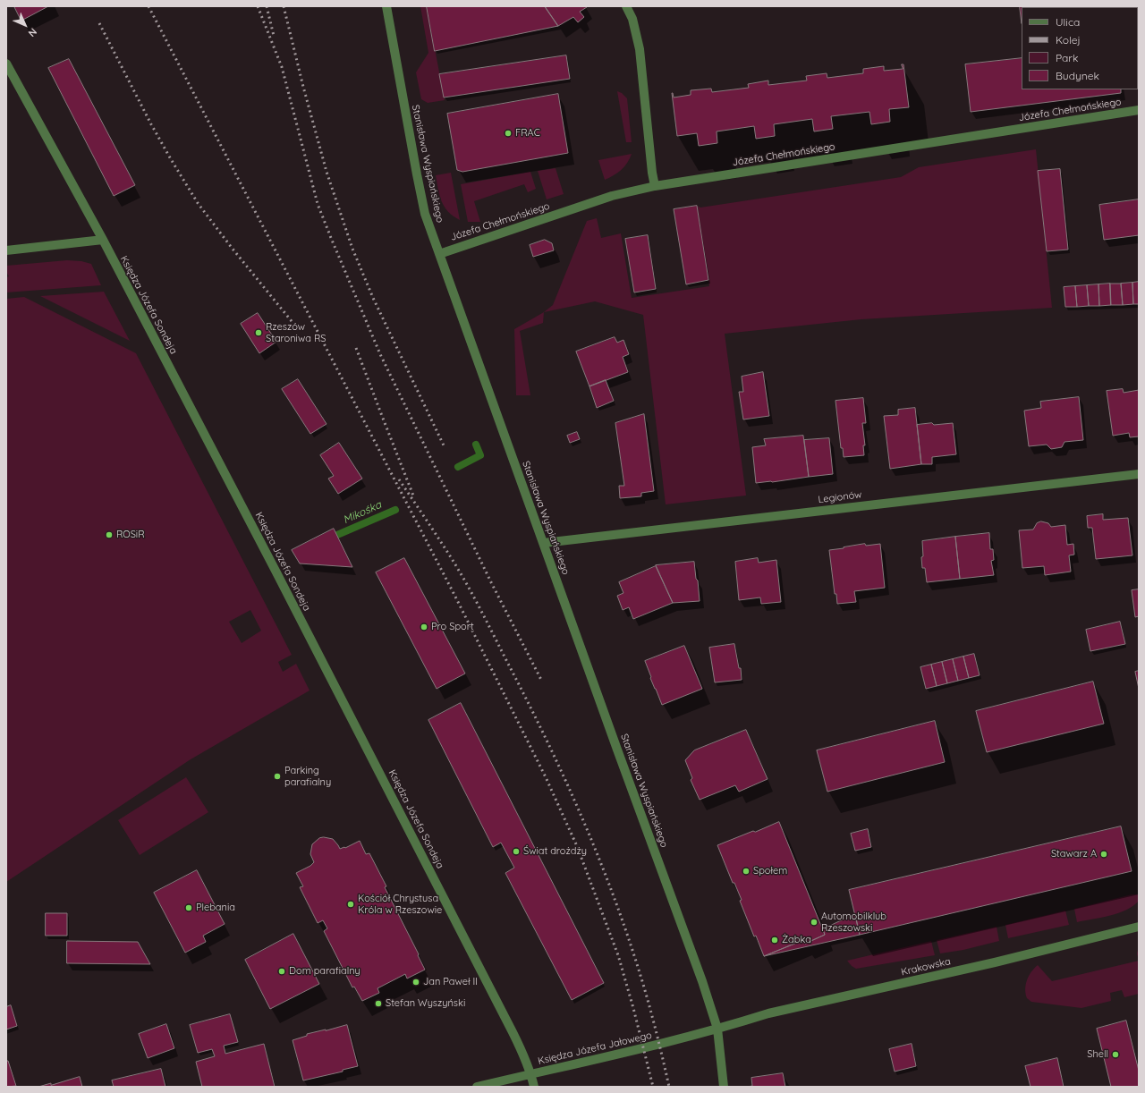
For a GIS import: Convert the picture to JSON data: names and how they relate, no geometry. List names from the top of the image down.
{
  "streets": {
    "street": [
      "Józefa Chełmońskiego",
      "Stanisława Wyspiańskiego",
      "Księdza Józefa Sondeja",
      "Legionów",
      "Krakowska",
      "Księdza Józefa Jałowego"
    ]
  },
  "crossings": [
    ["Józefa Chełmońskiego", "Stanisława Wyspiańskiego"],
    ["Stanisława Wyspiańskiego", "Legionów"],
    ["Stanisława Wyspiańskiego", "Krakowska"],
    ["Stanisława Wyspiańskiego", "Księdza Józefa Jałowego"],
    ["Księdza Józefa Sondeja", "Księdza Józefa Jałowego"],
    ["Krakowska", "Księdza Józefa Jałowego"]
  ],
  "water": ["Mikośka"],
  "places": [
    "FRAC",
    "Rzeszów Staroniwa RS",
    "ROSiR",
    "Pro Sport",
    "Parking parafialny",
    "Świat drożdży",
    "Stawarz A",
    "Społem",
    "Kościół Chrystusa Króla w Rzeszowie",
    "Plebania",
    "Automobilklub Rzeszowski",
    "Żabka",
    "Dom parafialny",
    "Jan Paweł II",
    "Stefan Wyszyński",
    "Shell"
  ],
  "legend": [
    "Ulica",
    "Kolej",
    "Park",
    "Budynek"
  ],
  "north": "bottom right"
}
